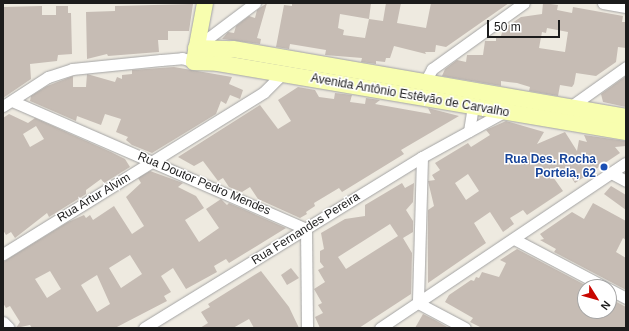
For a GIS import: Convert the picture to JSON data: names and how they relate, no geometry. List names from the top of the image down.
{
  "streets": {
    "street": [
      "Avenida Antônio Estêvão de Carvalho",
      "Rua Doutor Pedro Mendes",
      "Rua Artur Alvim",
      "Rua Fernandes Pereira"
    ]
  },
  "crossings": [
    ["Avenida Antônio Estêvão de Carvalho", "Rua Artur Alvim"],
    ["Avenida Antônio Estêvão de Carvalho", "Rua Fernandes Pereira"],
    ["Rua Doutor Pedro Mendes", "Rua Artur Alvim"],
    ["Rua Doutor Pedro Mendes", "Rua Fernandes Pereira"]
  ],
  "places": ["Rua Des. Rocha Portela, 62"],
  "scale_bar": "50 m",
  "north": "bottom right"
}
